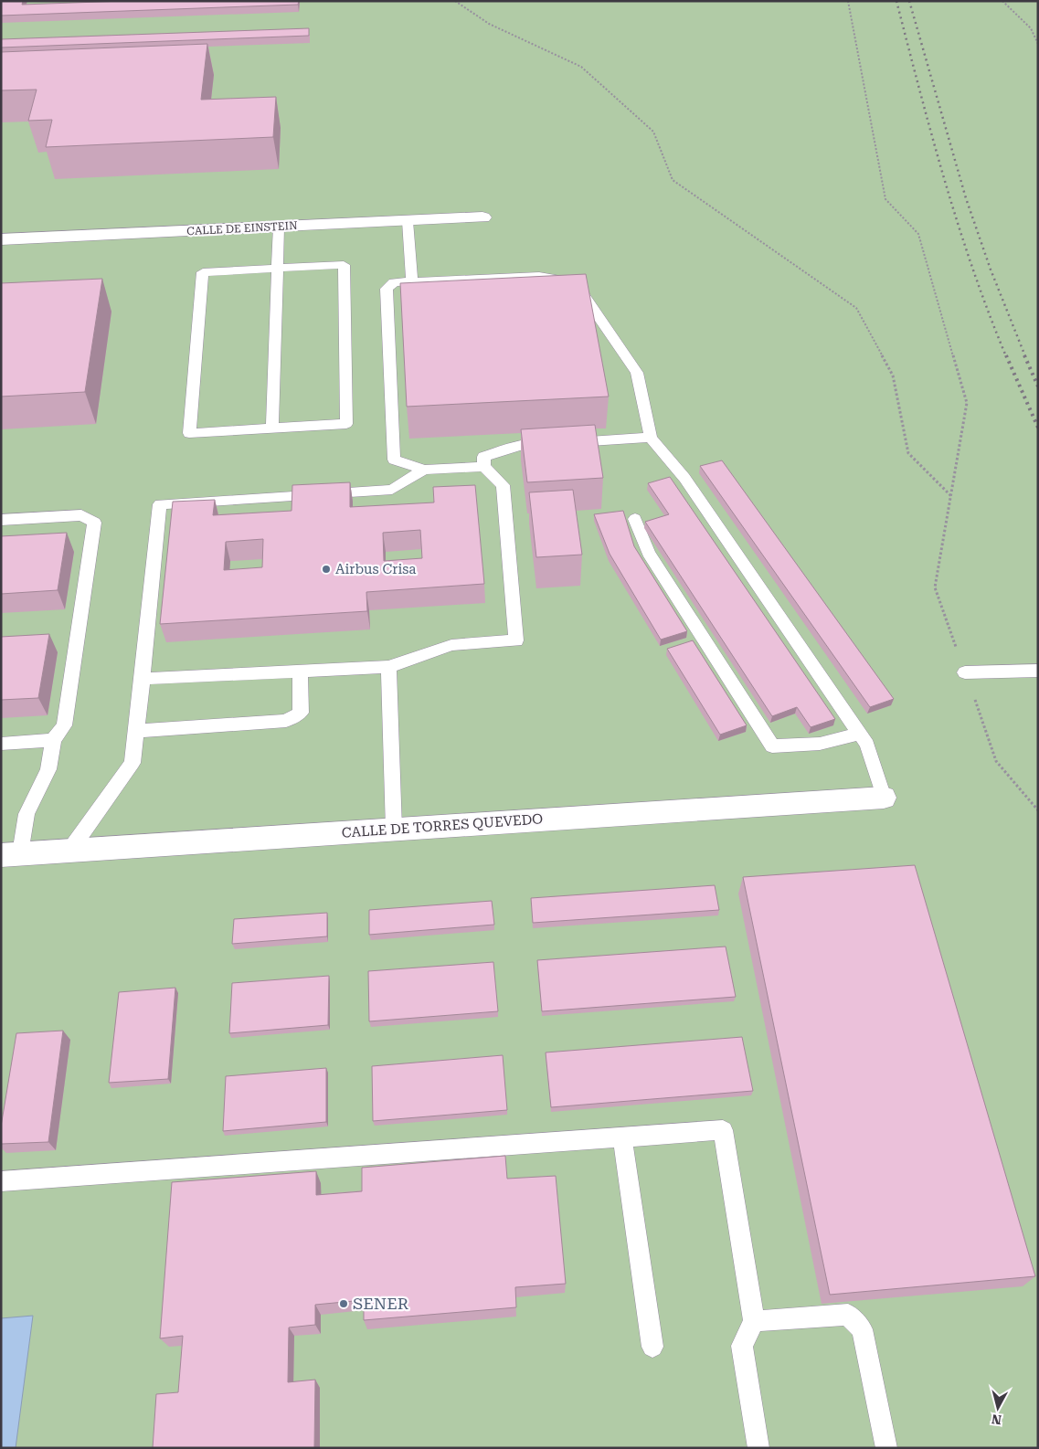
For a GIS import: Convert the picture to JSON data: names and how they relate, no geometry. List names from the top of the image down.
{
  "streets": {
    "street": ["CALLE DE EINSTEIN", "CALLE DE TORRES QUEVEDO"]
  },
  "places": ["Airbus Crisa", "SENER"],
  "north": "bottom"
}
